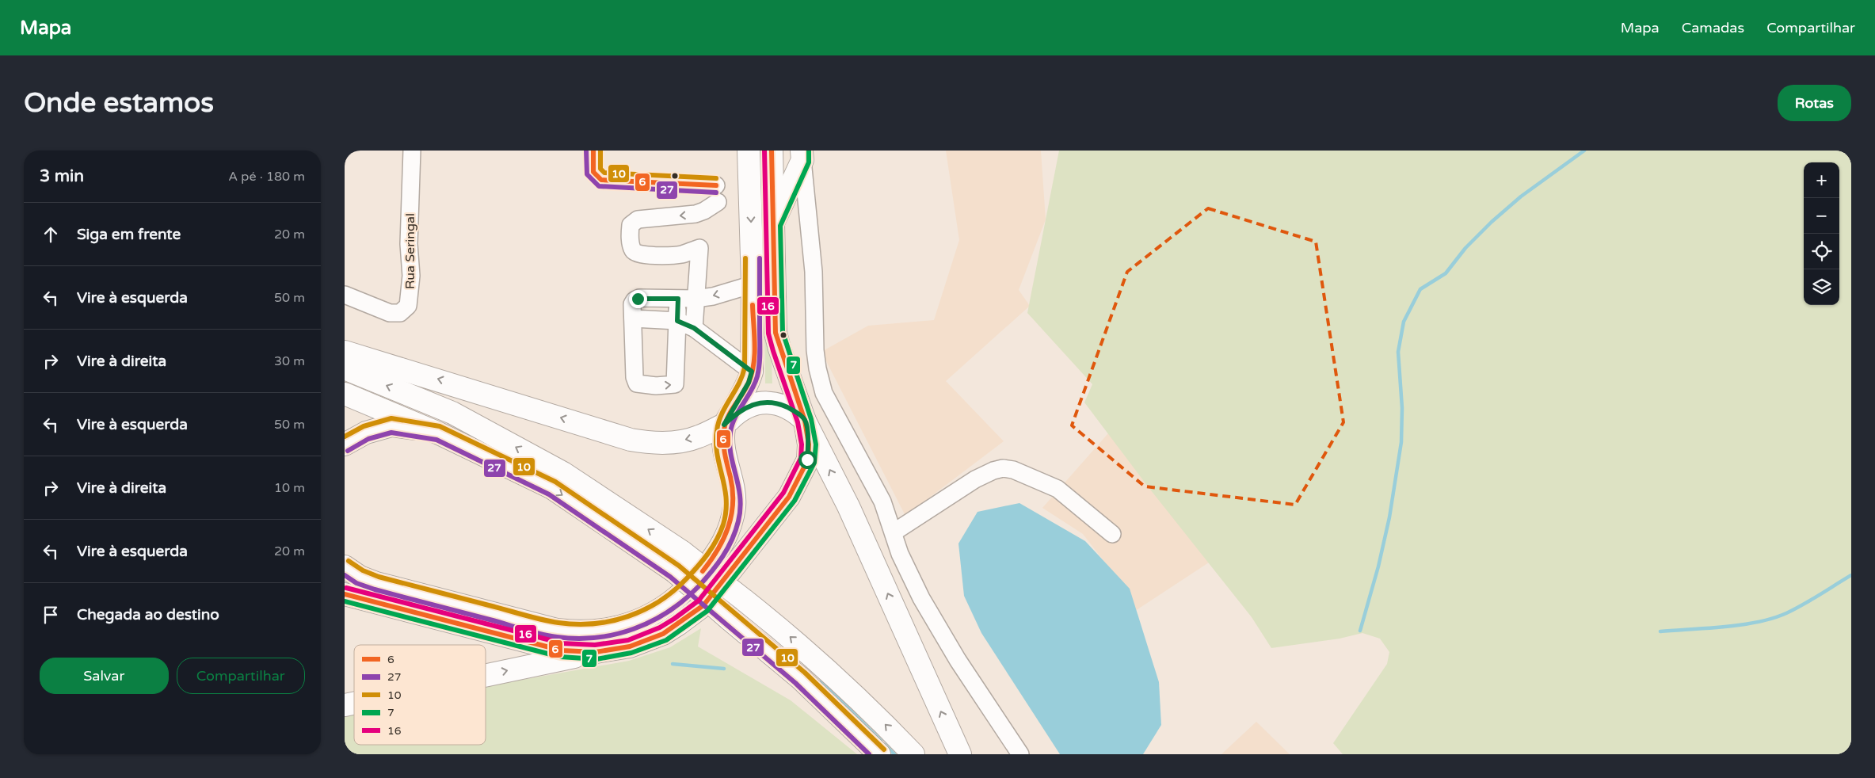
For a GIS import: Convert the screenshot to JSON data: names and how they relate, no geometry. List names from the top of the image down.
{
  "streets": {
    "street": ["Rua Seringal"]
  },
  "lines": [
    "transit line 6",
    "transit line 27",
    "transit line 10",
    "transit line 7",
    "transit line 16"
  ],
  "legend": [
    "6",
    "27",
    "10",
    "7",
    "16"
  ],
  "page": {
    "header": "Mapa",
    "nav": ["Mapa", "Camadas", "Compartilhar"],
    "buttons": [
      "Rotas",
      ["Salvar", "Compartilhar"]
    ],
    "title": "Onde estamos",
    "heading": ["3 min", "A pé · 180 m"],
    "map_buttons": ["+", "−"],
    "list": [
      ["Siga em frente", "20 m"],
      ["Vire à esquerda", "50 m"],
      ["Vire à direita", "30 m"],
      ["Vire à esquerda", "50 m"],
      ["Vire à direita", "10 m"],
      ["Vire à esquerda", "20 m"],
      "Chegada ao destino"
    ]
  }
}
